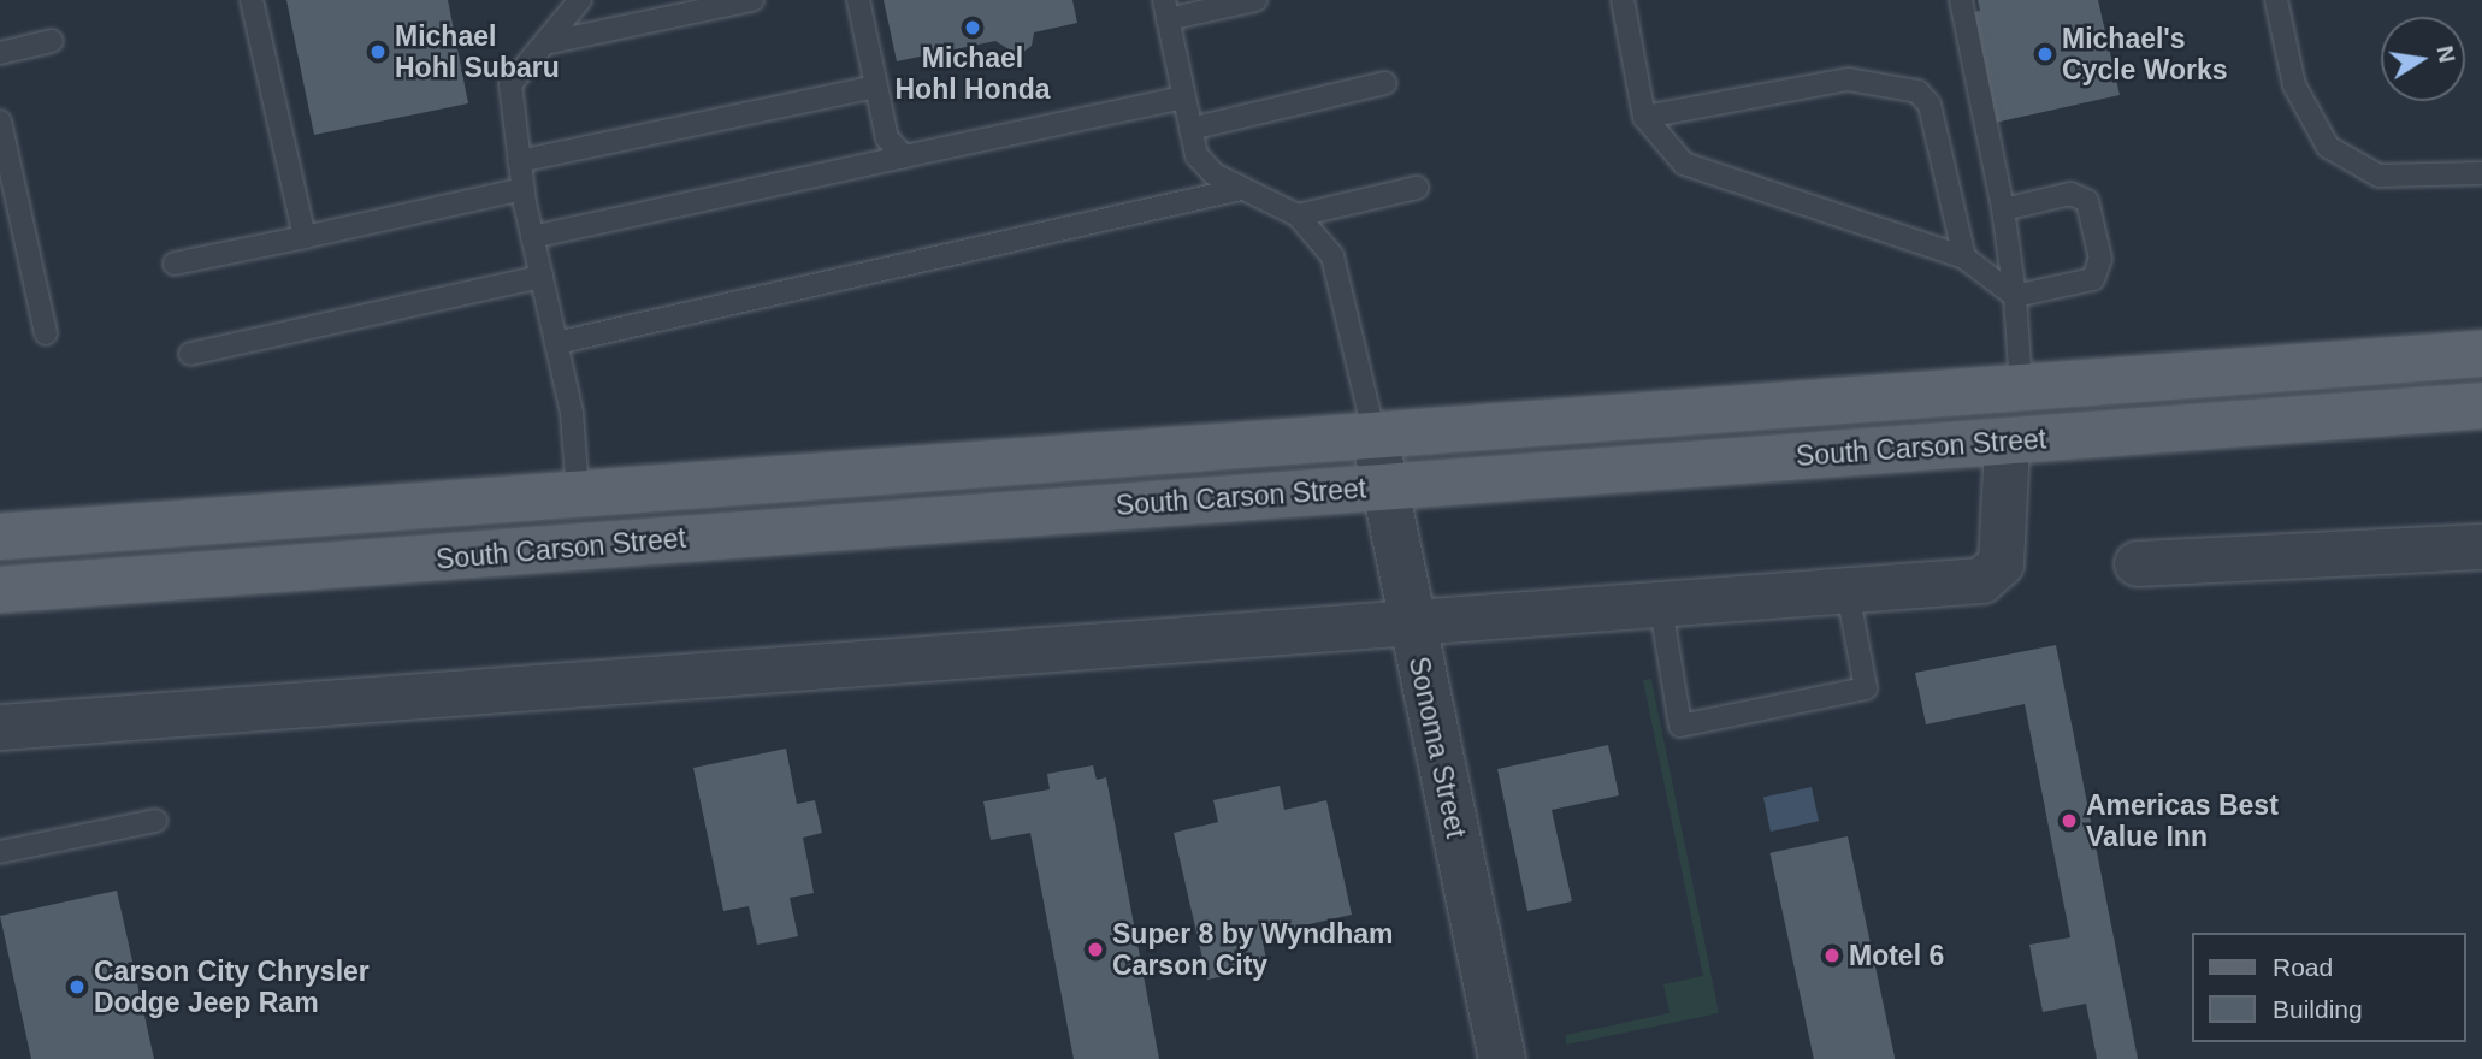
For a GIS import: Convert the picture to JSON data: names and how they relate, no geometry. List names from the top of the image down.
{
  "streets": {
    "main road": ["South Carson Street"],
    "street": ["Sonoma Street"]
  },
  "crossings": [
    ["South Carson Street", "Sonoma Street"]
  ],
  "places": [
    "Michael Hohl Honda",
    "Michael Hohl Subaru",
    "Michael's Cycle Works",
    "Americas Best Value Inn",
    "Super 8 by Wyndham Carson City",
    "Motel 6",
    "Carson City Chrysler Dodge Jeep Ram"
  ],
  "legend": ["Road", "Building"],
  "north": "right"
}
